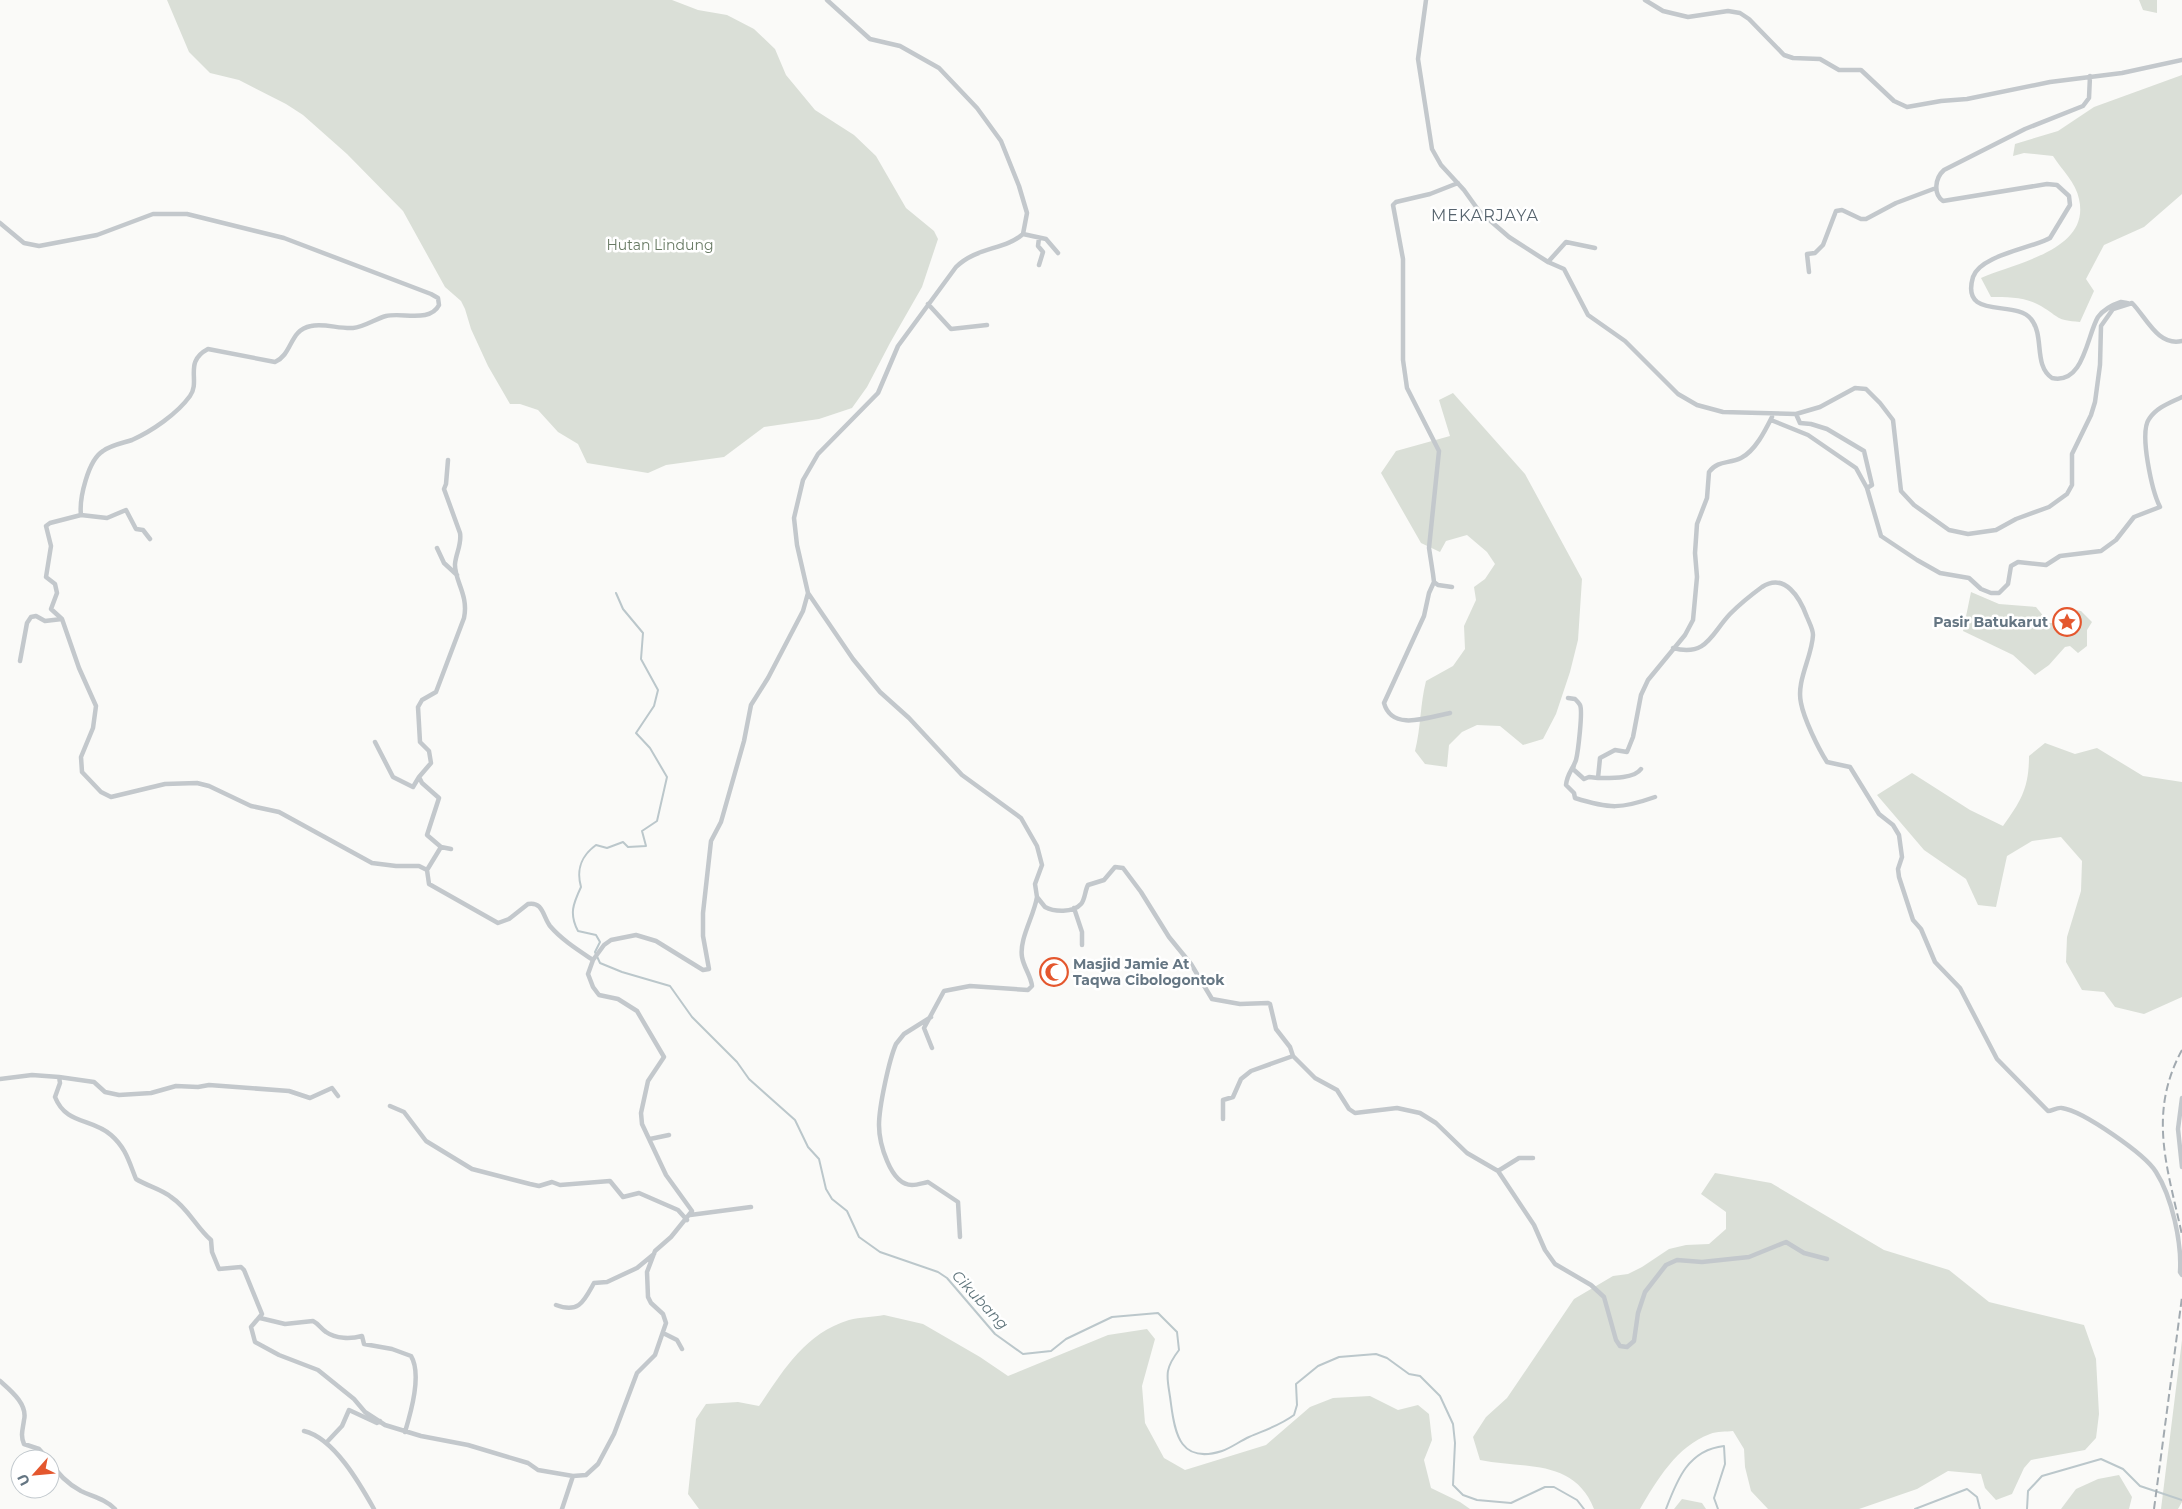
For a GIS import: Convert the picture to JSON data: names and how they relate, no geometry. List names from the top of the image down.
{
  "districts": ["MEKARJAYA"],
  "water": ["Cikubang"],
  "parks": ["Hutan Lindung"],
  "places": {
    "place": ["Pasir Batukarut"],
    "mosque": ["Masjid Jamie At Taqwa Cibologontok"]
  },
  "north": "bottom left"
}
